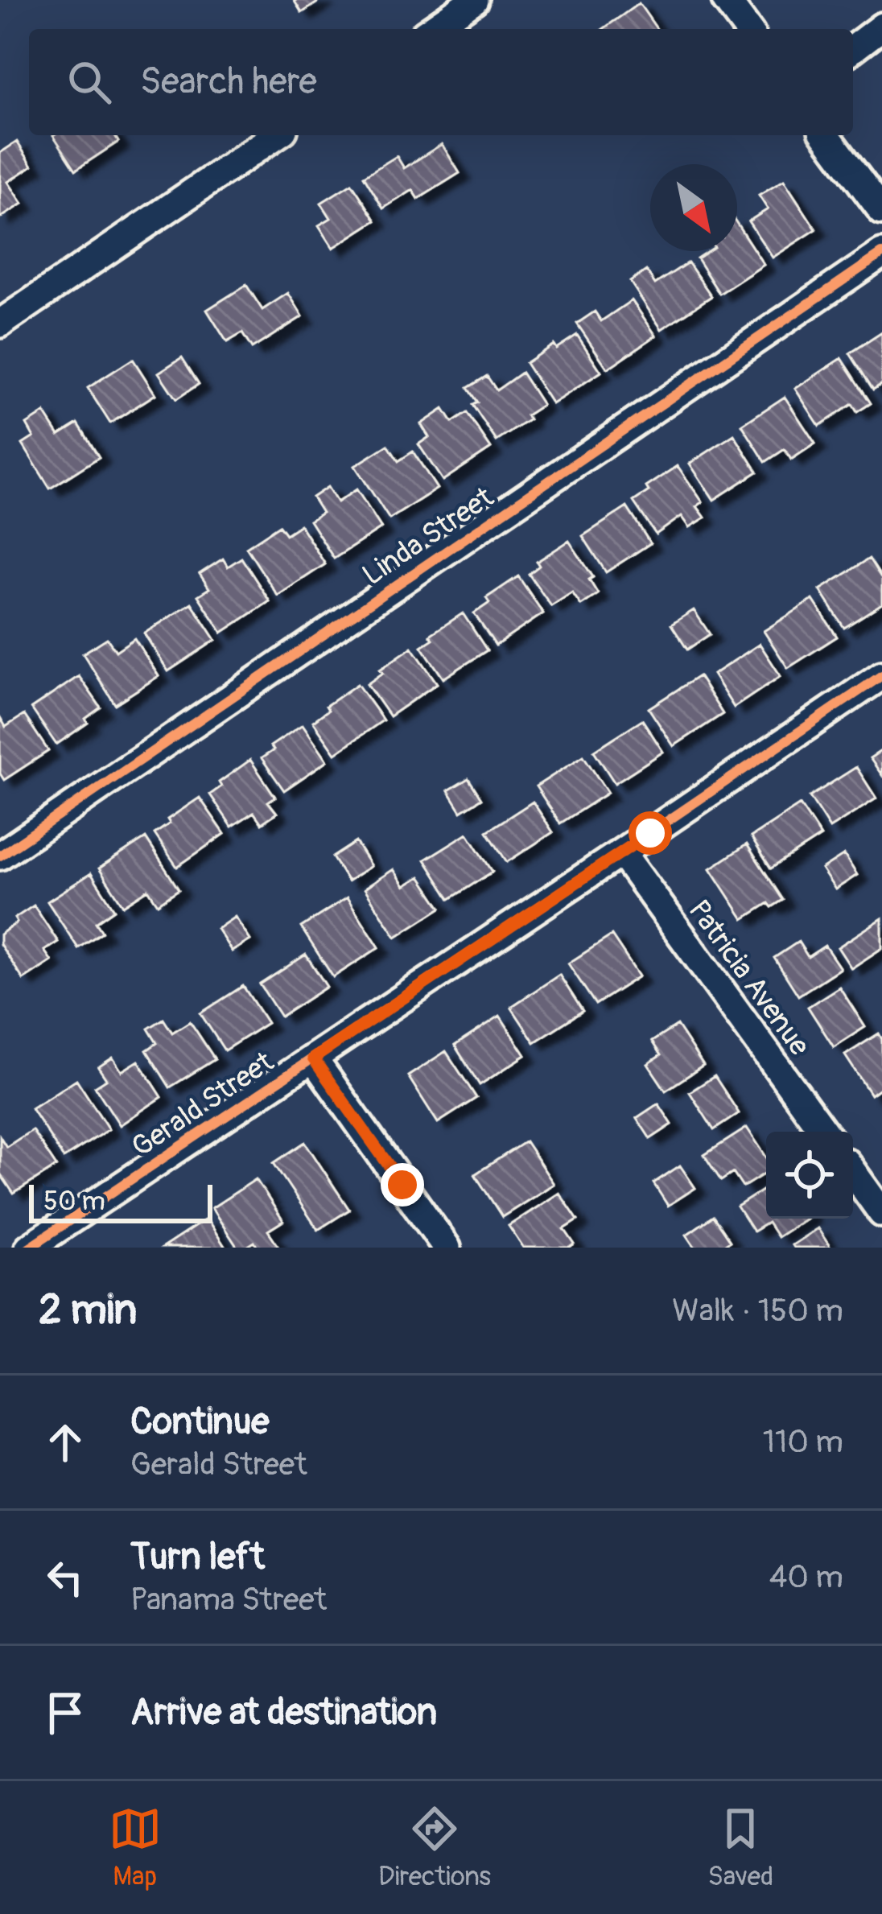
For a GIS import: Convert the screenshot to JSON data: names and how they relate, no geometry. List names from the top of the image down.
{
  "streets": {
    "street": ["Linda Street", "Patricia Avenue", "Gerald Street"]
  },
  "crossings": [
    ["Patricia Avenue", "Gerald Street"]
  ],
  "scale_bar": "50 m",
  "north": "bottom right",
  "page": {
    "search": "Search here",
    "scale": "50 m",
    "heading": ["2 min", "Walk · 150 m"],
    "list": [
      ["Continue", "Gerald Street", "110 m"],
      ["Turn left", "Panama Street", "40 m"],
      "Arrive at destination"
    ],
    "nav": ["Map", "Directions", "Saved"]
  }
}
